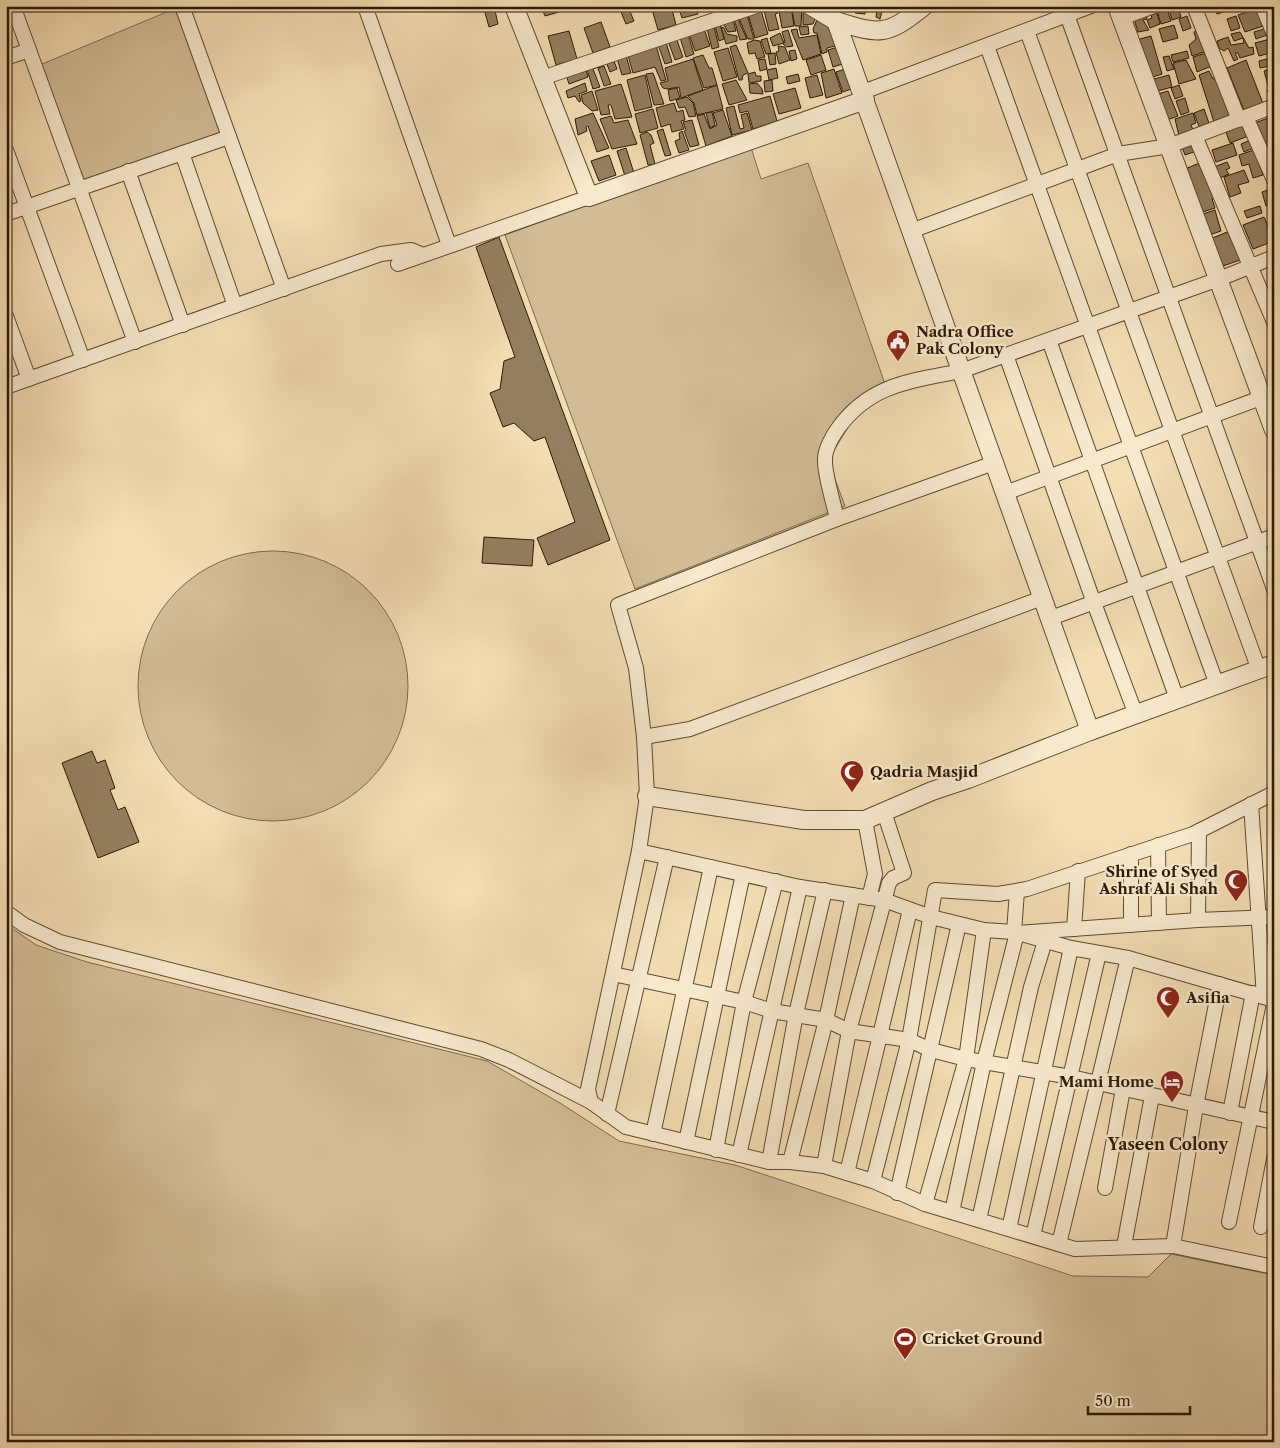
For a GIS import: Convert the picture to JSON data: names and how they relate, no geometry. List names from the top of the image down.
{
  "districts": ["Yaseen Colony"],
  "places": {
    "public building": ["Nadra Office Pak Colony"],
    "mosque": ["Qadria Masjid", "Shrine of Syed Ashraf Ali Shah", "Asifia"],
    "hotel": ["Mami Home"],
    "sports": ["Cricket Ground"]
  },
  "scale_bar": "50 m"
}
